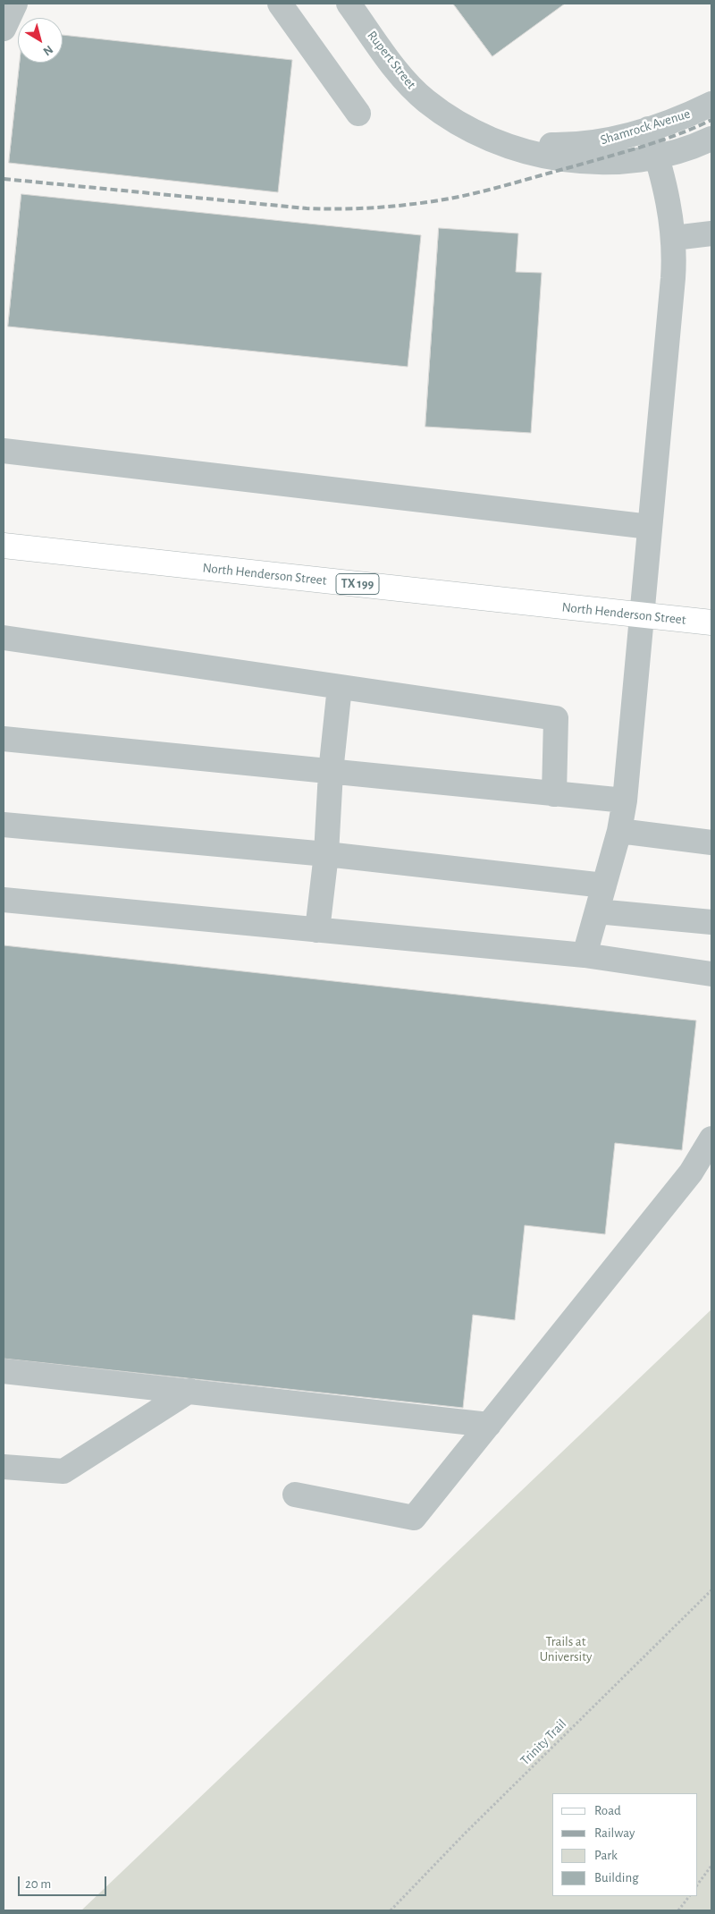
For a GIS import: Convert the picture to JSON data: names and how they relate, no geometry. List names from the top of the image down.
{
  "streets": {
    "main road": ["North Henderson Street", "TX 199"],
    "street": ["Rupert Street", "Shamrock Avenue"],
    "path": ["Trinity Trail"]
  },
  "crossings": [
    ["Rupert Street", "Shamrock Avenue"]
  ],
  "parks": ["Trails at University"],
  "legend": [
    "Road",
    "Railway",
    "Park",
    "Building"
  ],
  "scale_bar": "20 m",
  "north": "bottom right"
}
